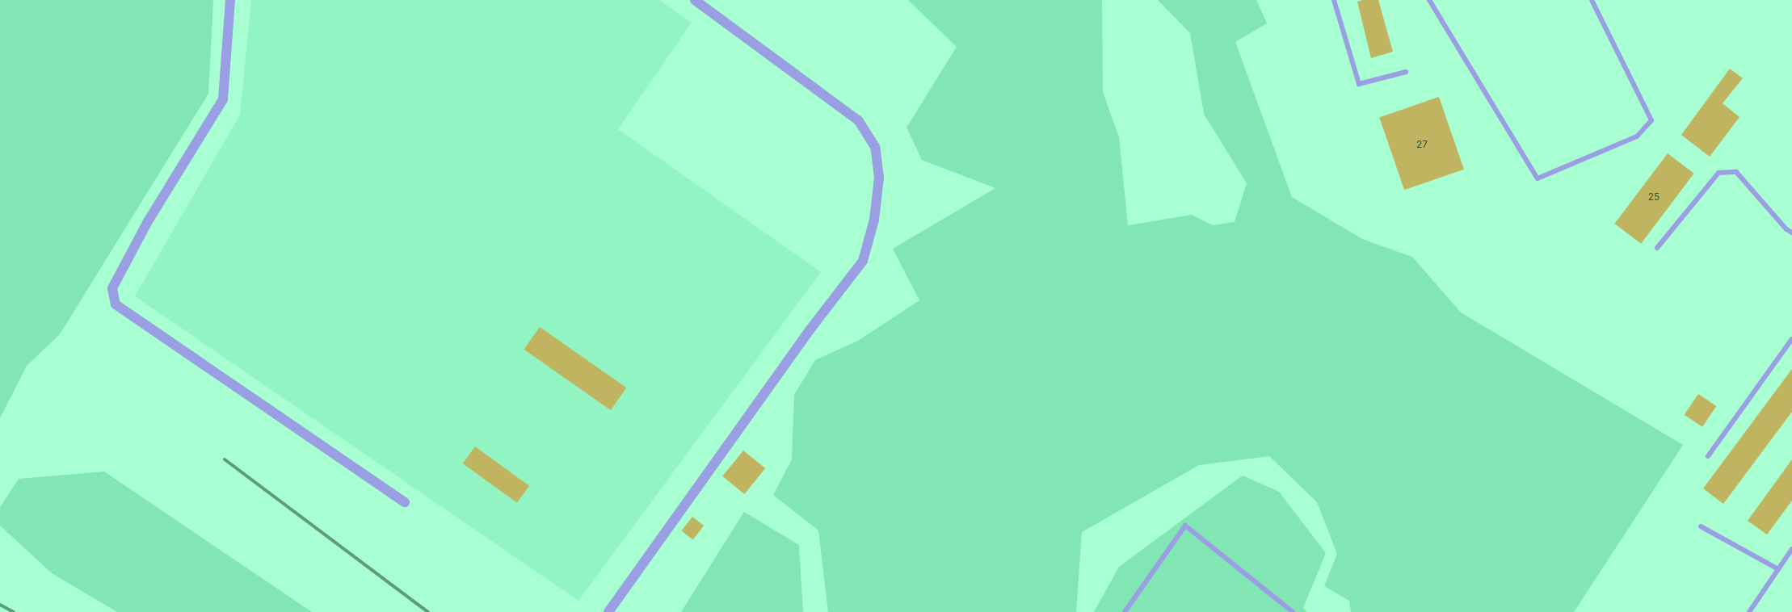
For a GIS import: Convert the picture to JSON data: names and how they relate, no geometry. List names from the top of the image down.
{
  "house_numbers": ["27", "25"]
}
